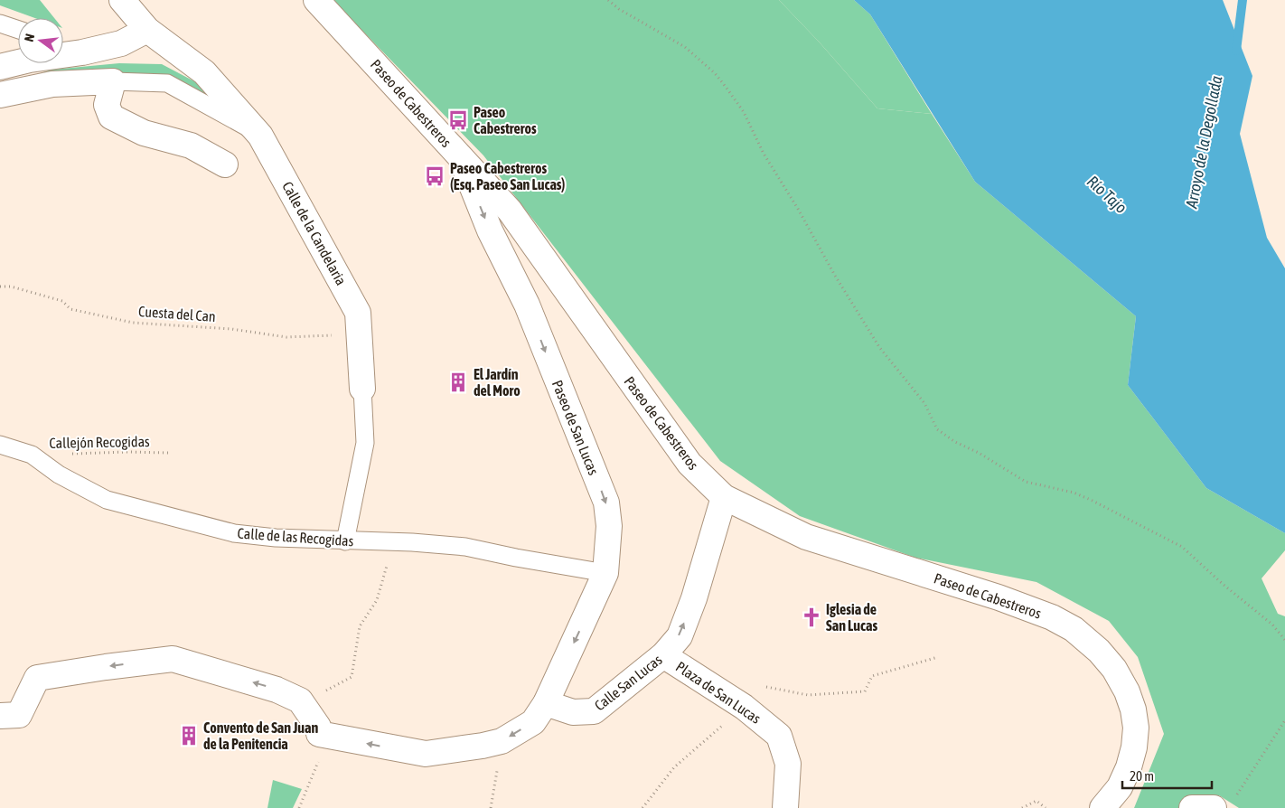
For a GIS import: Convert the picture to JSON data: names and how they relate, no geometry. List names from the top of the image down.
{
  "streets": {
    "street": [
      "Paseo de Cabestreros",
      "Calle de la Candelaria",
      "Paseo de San Lucas",
      "Calle San Lucas",
      "Plaza de San Lucas"
    ],
    "lane": ["Calle de las Recogidas"],
    "path": ["Cuesta del Can", "Callejón Recogidas"]
  },
  "crossings": [
    ["Paseo de Cabestreros", "Paseo de San Lucas"],
    ["Paseo de Cabestreros", "Calle San Lucas"],
    ["Calle de la Candelaria", "Cuesta del Can"],
    ["Paseo de San Lucas", "Calle de las Recogidas"],
    ["Paseo de San Lucas", "Calle San Lucas"],
    ["Callejón Recogidas", "Calle de las Recogidas"],
    ["Calle San Lucas", "Plaza de San Lucas"]
  ],
  "one_way": ["Paseo de San Lucas", "Calle San Lucas"],
  "water": ["Arroyo de la Degollada", "Río Tajo"],
  "places": {
    "bus stop": ["Paseo Cabestreros", "Paseo Cabestreros (Esq. Paseo San Lucas)"],
    "building": ["El Jardín del Moro", "Convento de San Juan de la Penitencia"],
    "church": ["Iglesia de San Lucas"]
  },
  "scale_bar": "20 m",
  "north": "left"
}
